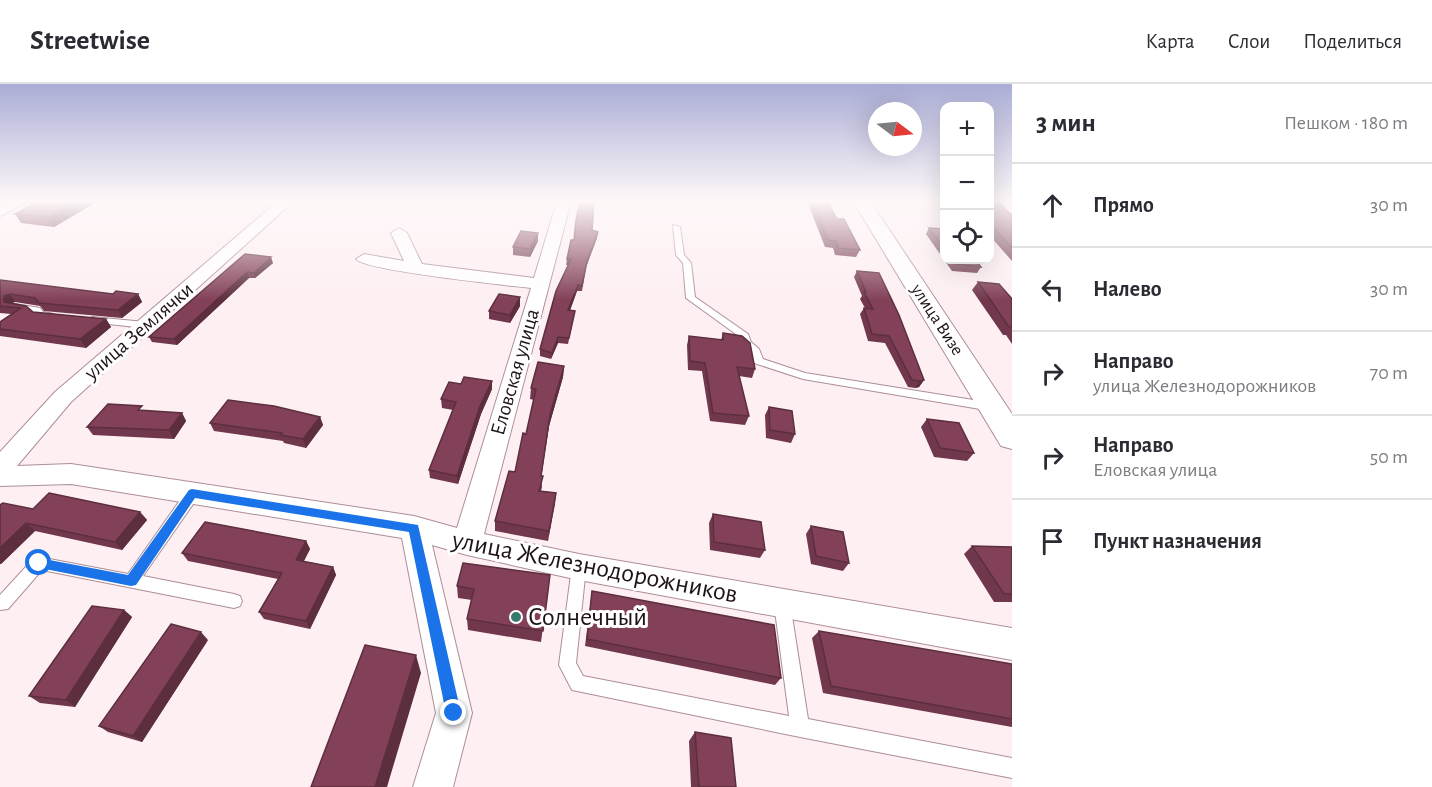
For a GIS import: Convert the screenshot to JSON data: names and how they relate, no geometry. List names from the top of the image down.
{
  "streets": {
    "street": [
      "улица Визе",
      "улица Землячки",
      "Еловская улица",
      "улица Железнодорожников"
    ]
  },
  "crossings": [
    ["Еловская улица", "улица Железнодорожников"]
  ],
  "places": ["Солнечный"],
  "north": "right",
  "page": {
    "header": "Streetwise",
    "nav": ["Карта", "Слои", "Поделиться"],
    "heading": ["3 мин", "Пешком · 180 m"],
    "map_buttons": ["+", "−"],
    "list": [
      ["Прямо", "30 m"],
      ["Налево", "30 m"],
      ["Направо", "улица Железнодорожников", "70 m"],
      ["Направо", "Еловская улица", "50 m"],
      "Пункт назначения"
    ]
  }
}
